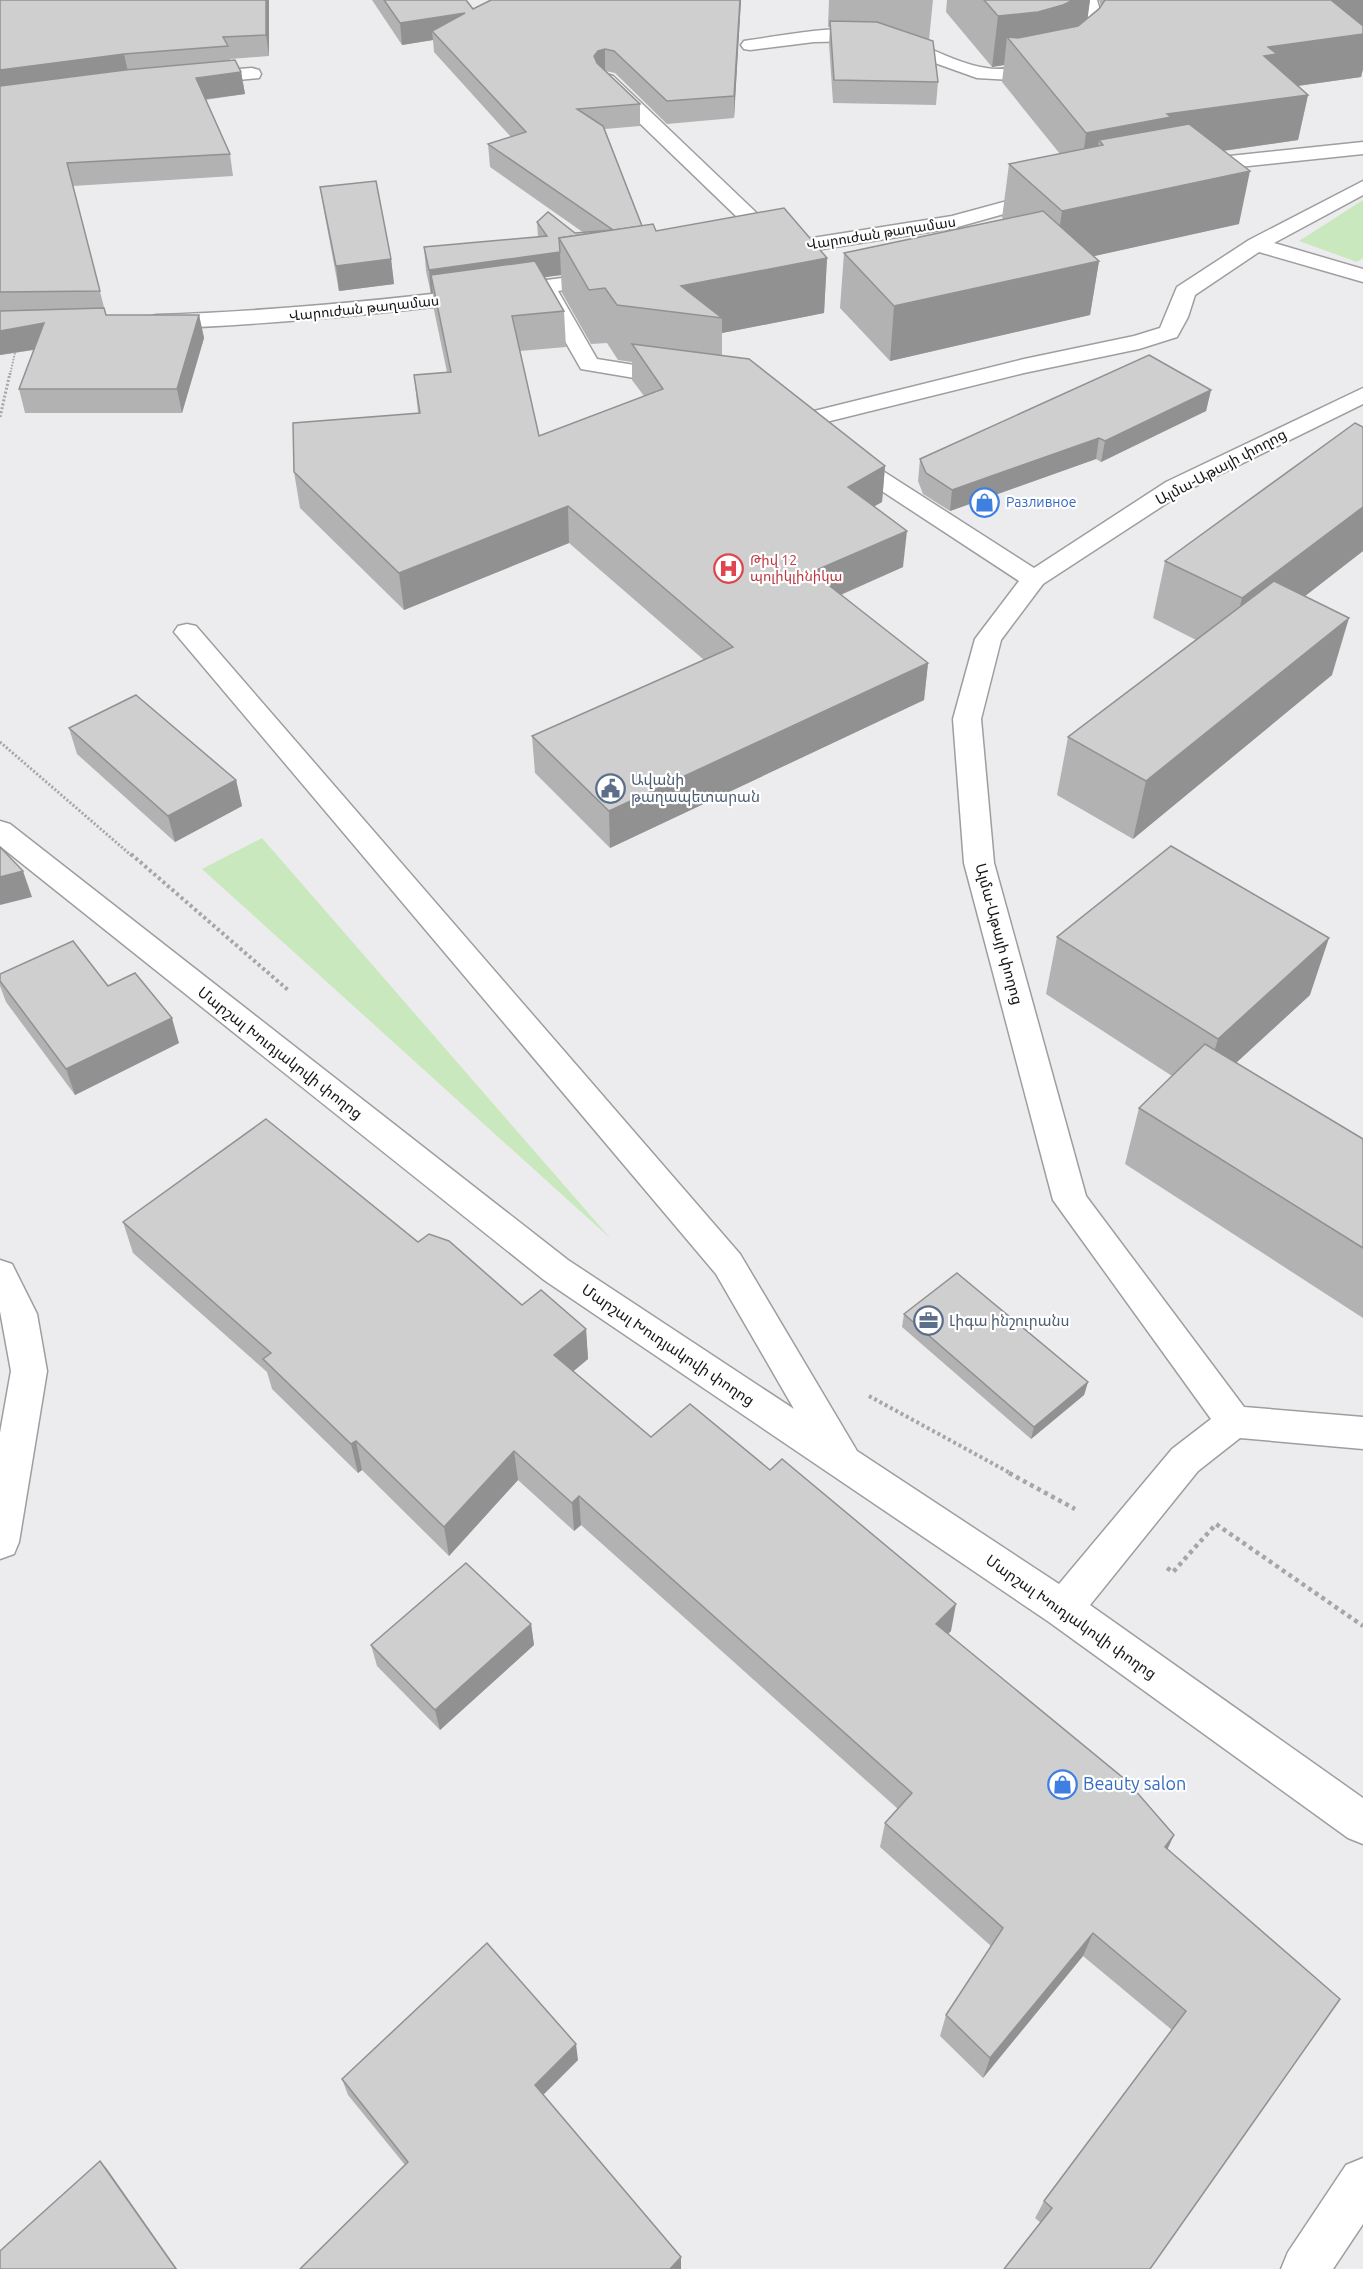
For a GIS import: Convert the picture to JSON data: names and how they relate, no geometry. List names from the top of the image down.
{
  "streets": {
    "street": ["Վարուժան թաղամաս", "Ալմա-Աթայի փողոց", "Մարշալ Խուդյակովի փողոց"]
  },
  "places": {
    "shop": ["Разливное", "Beauty salon"],
    "hospital": ["Թիվ 12 պոլիկլինիկա"],
    "public building": ["Ավանի թաղապետարան"],
    "office": ["Լիգա ինշուրանս"]
  }
}
